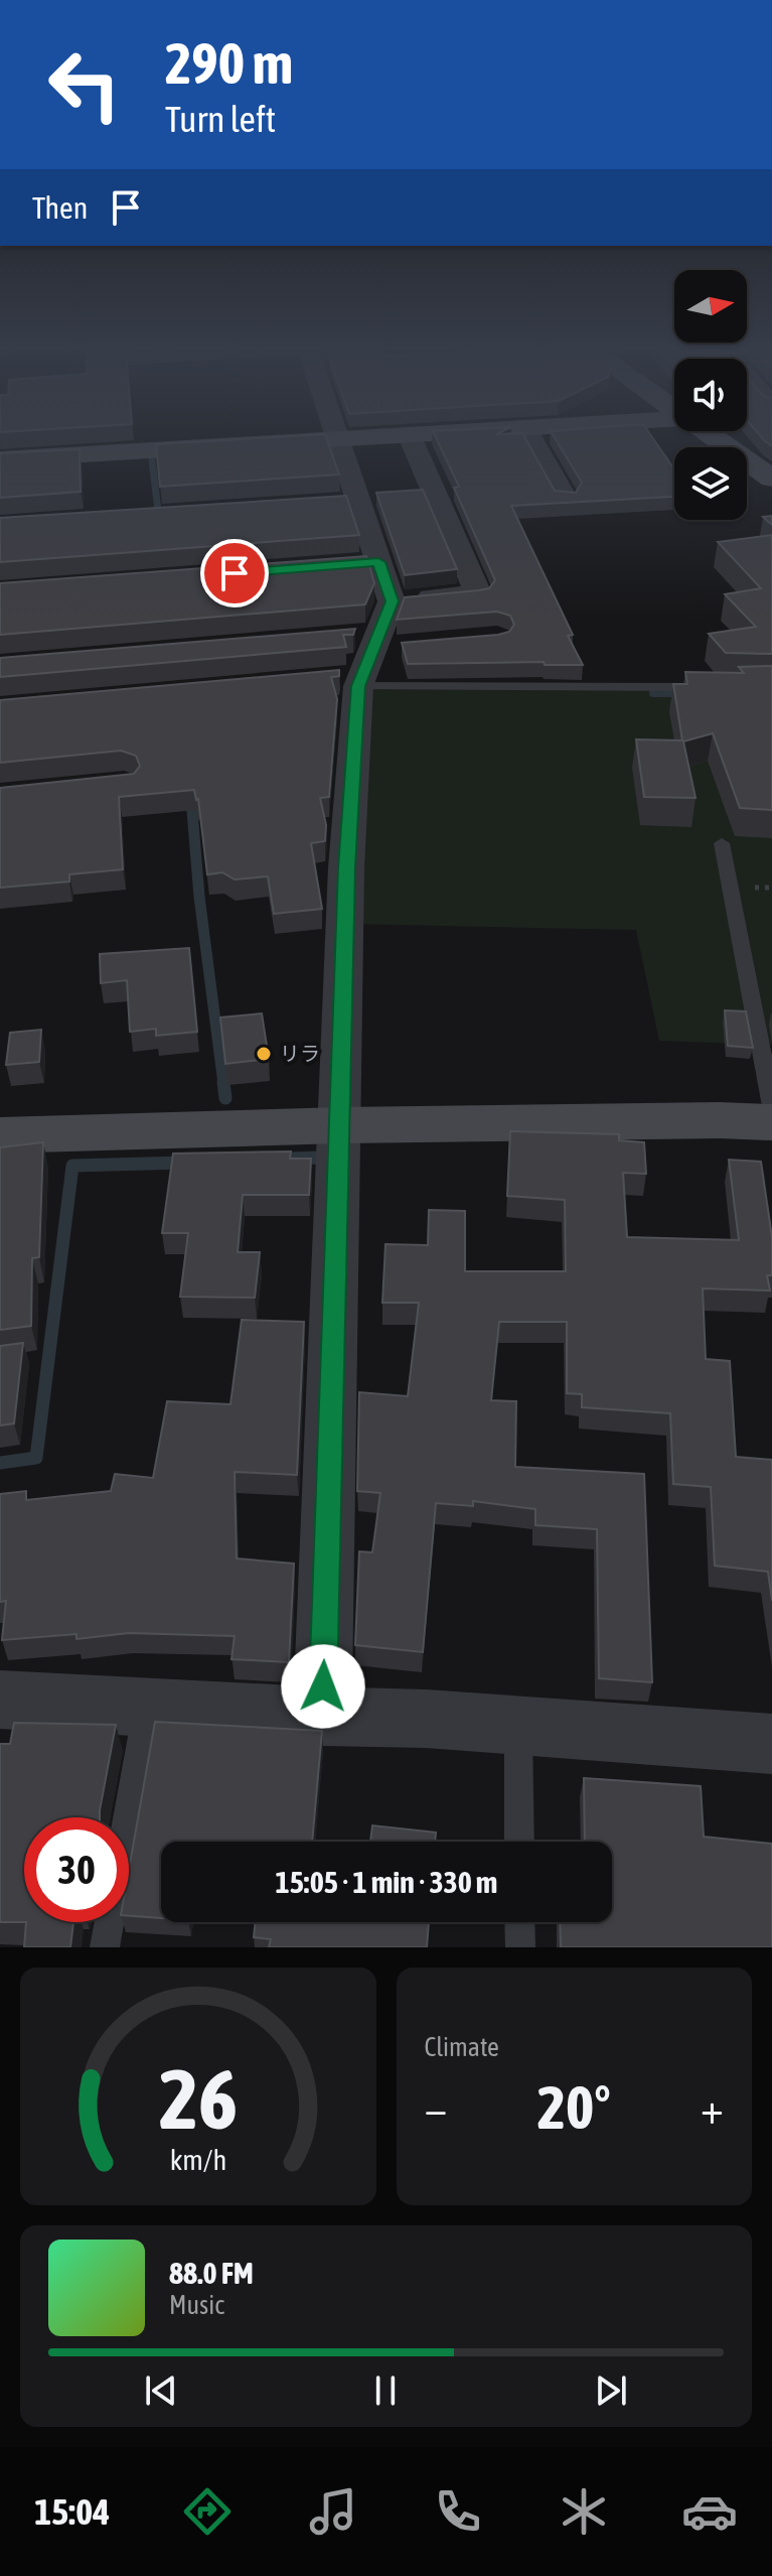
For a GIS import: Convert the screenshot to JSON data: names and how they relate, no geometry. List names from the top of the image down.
{
  "places": ["リラ"],
  "north": "right",
  "page": {
    "turn": ["290 m", "Turn left"],
    "then": "Then",
    "limit": "30",
    "trip": "15:05 · 1 min · 330 m",
    "tile": "Climate",
    "heat": ["−", "20°", "+"],
    "song": ["88.0 FM", "Music"],
    "tabs": "15:04",
    "gauge": ["26", "km/h"]
  }
}
